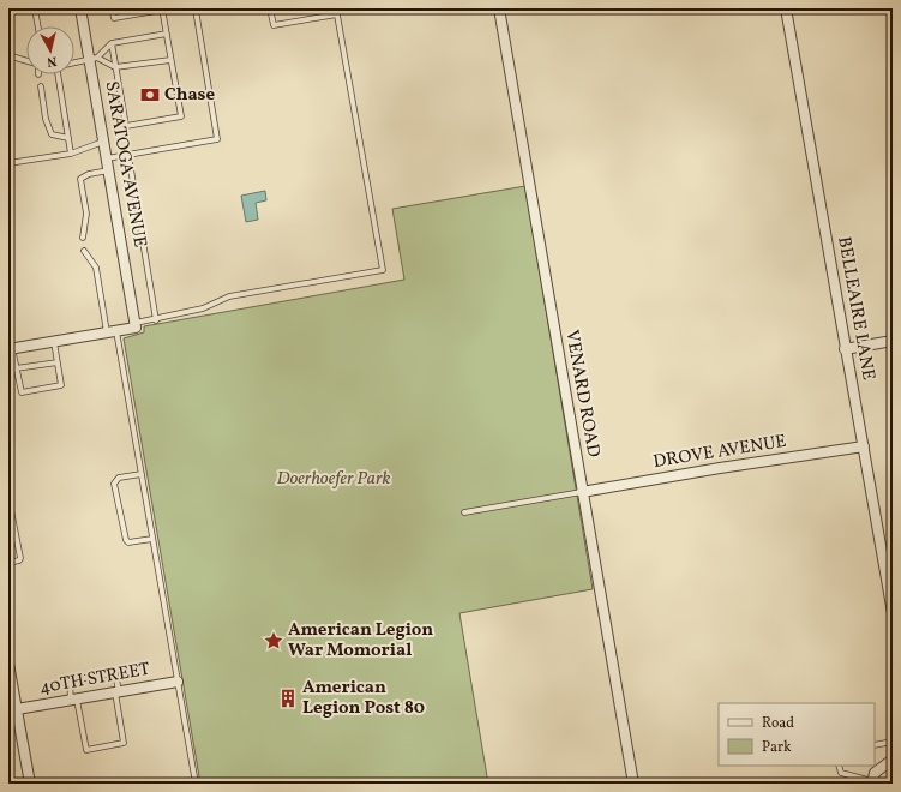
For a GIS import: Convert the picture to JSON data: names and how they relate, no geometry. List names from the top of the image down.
{
  "streets": {
    "street": [
      "SARATOGA AVENUE",
      "BELLEAIRE LANE",
      "VENARD ROAD",
      "DROVE AVENUE",
      "40TH STREET"
    ]
  },
  "crossings": [
    ["BELLEAIRE LANE", "DROVE AVENUE"],
    ["VENARD ROAD", "DROVE AVENUE"]
  ],
  "parks": ["Doerhoefer Park"],
  "places": {
    "bank": ["Chase"],
    "place": ["American Legion War Momorial"],
    "building": ["American Legion Post 80"]
  },
  "legend": ["Road", "Park"],
  "north": "bottom"
}
